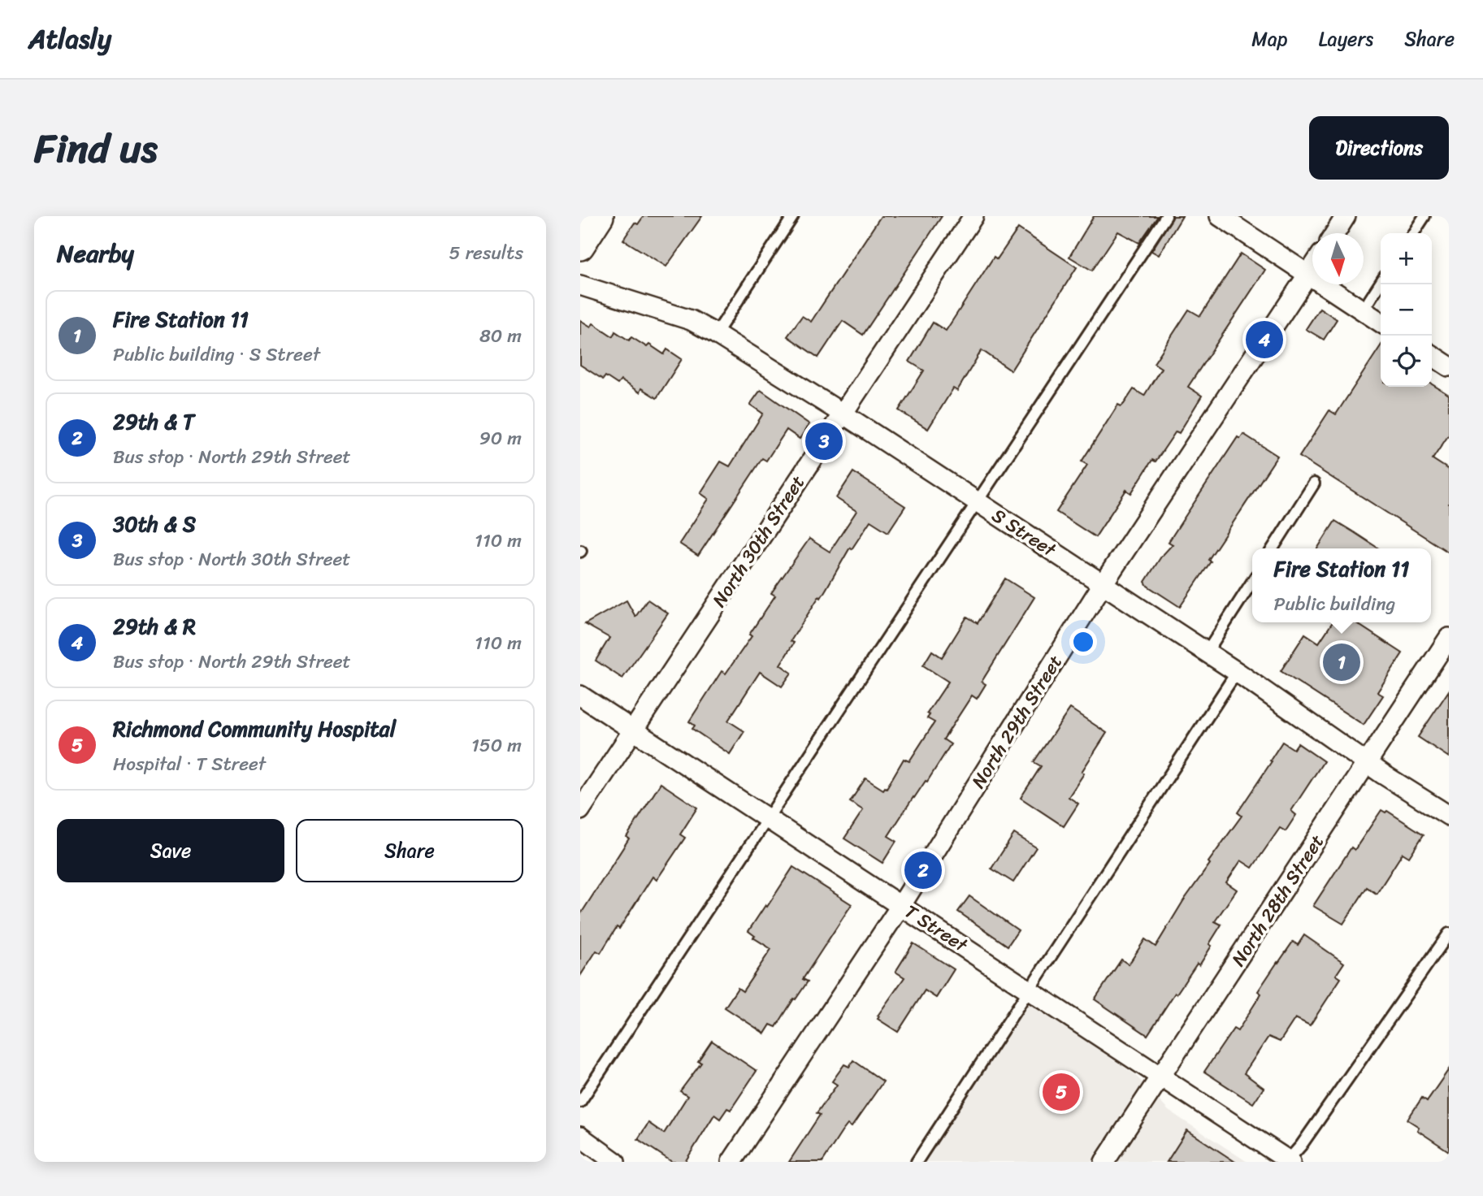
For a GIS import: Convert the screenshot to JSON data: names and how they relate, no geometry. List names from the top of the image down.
{
  "streets": {
    "street": [
      "S Street",
      "North 30th Street",
      "North 29th Street",
      "North 28th Street",
      "T Street"
    ]
  },
  "crossings": [
    ["S Street", "North 30th Street"],
    ["S Street", "North 29th Street"],
    ["S Street", "North 28th Street"],
    ["North 30th Street", "T Street"],
    ["North 29th Street", "T Street"],
    ["North 28th Street", "T Street"]
  ],
  "north": "bottom",
  "page": {
    "header": "Atlasly",
    "nav": ["Map", "Layers", "Share"],
    "title": "Find us",
    "buttons": [
      "Directions",
      ["Save", "Share"]
    ],
    "heading": ["Nearby", "5 results"],
    "map_buttons": ["+", "−"],
    "list": [
      {
        "mark": "1",
        "name": "Fire Station 11",
        "note": "Public building · S Street",
        "value": "80 m"
      },
      {
        "mark": "2",
        "name": "29th & T",
        "note": "Bus stop · North 29th Street",
        "value": "90 m"
      },
      {
        "mark": "3",
        "name": "30th & S",
        "note": "Bus stop · North 30th Street",
        "value": "110 m"
      },
      {
        "mark": "4",
        "name": "29th & R",
        "note": "Bus stop · North 29th Street",
        "value": "110 m"
      },
      {
        "mark": "5",
        "name": "Richmond Community Hospital",
        "note": "Hospital · T Street",
        "value": "150 m"
      }
    ],
    "pins": [
      "4",
      "3",
      "1",
      "2",
      "5"
    ],
    "popup": ["Fire Station 11", "Public building"]
  }
}
